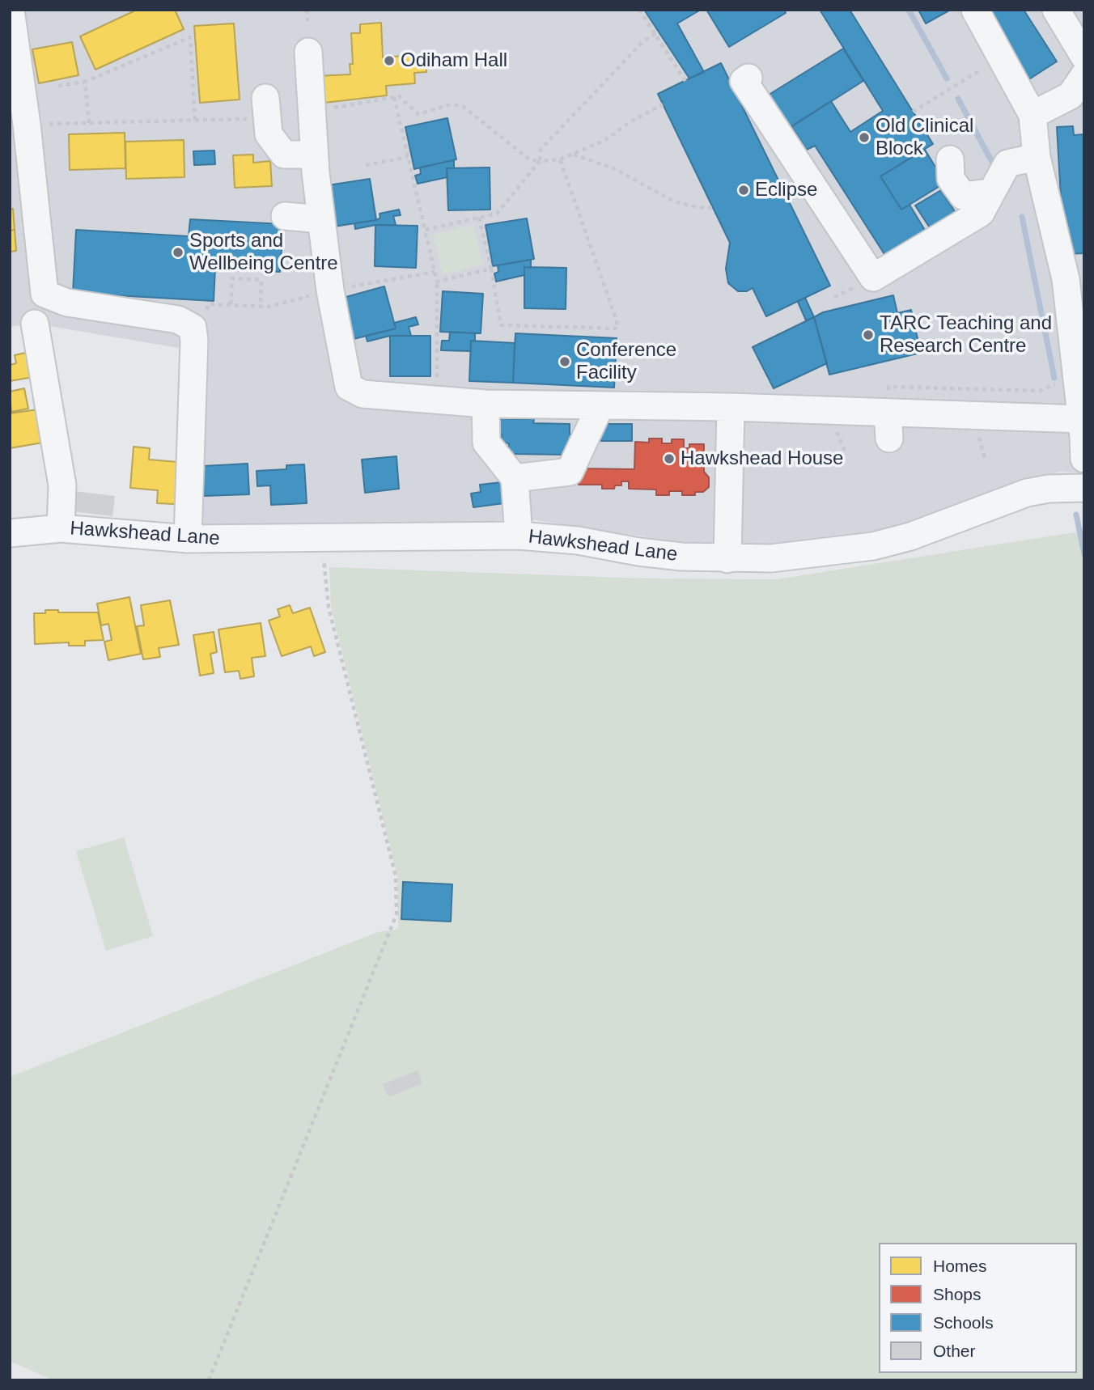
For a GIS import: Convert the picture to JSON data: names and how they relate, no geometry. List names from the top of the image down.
{
  "streets": {
    "street": ["Hawkshead Lane"]
  },
  "places": [
    "Odiham Hall",
    "Old Clinical Block",
    "Eclipse",
    "Sports and Wellbeing Centre",
    "TARC Teaching and Research Centre",
    "Conference Facility",
    "Hawkshead House"
  ],
  "legend": [
    "Homes",
    "Shops",
    "Schools",
    "Other"
  ]
}
